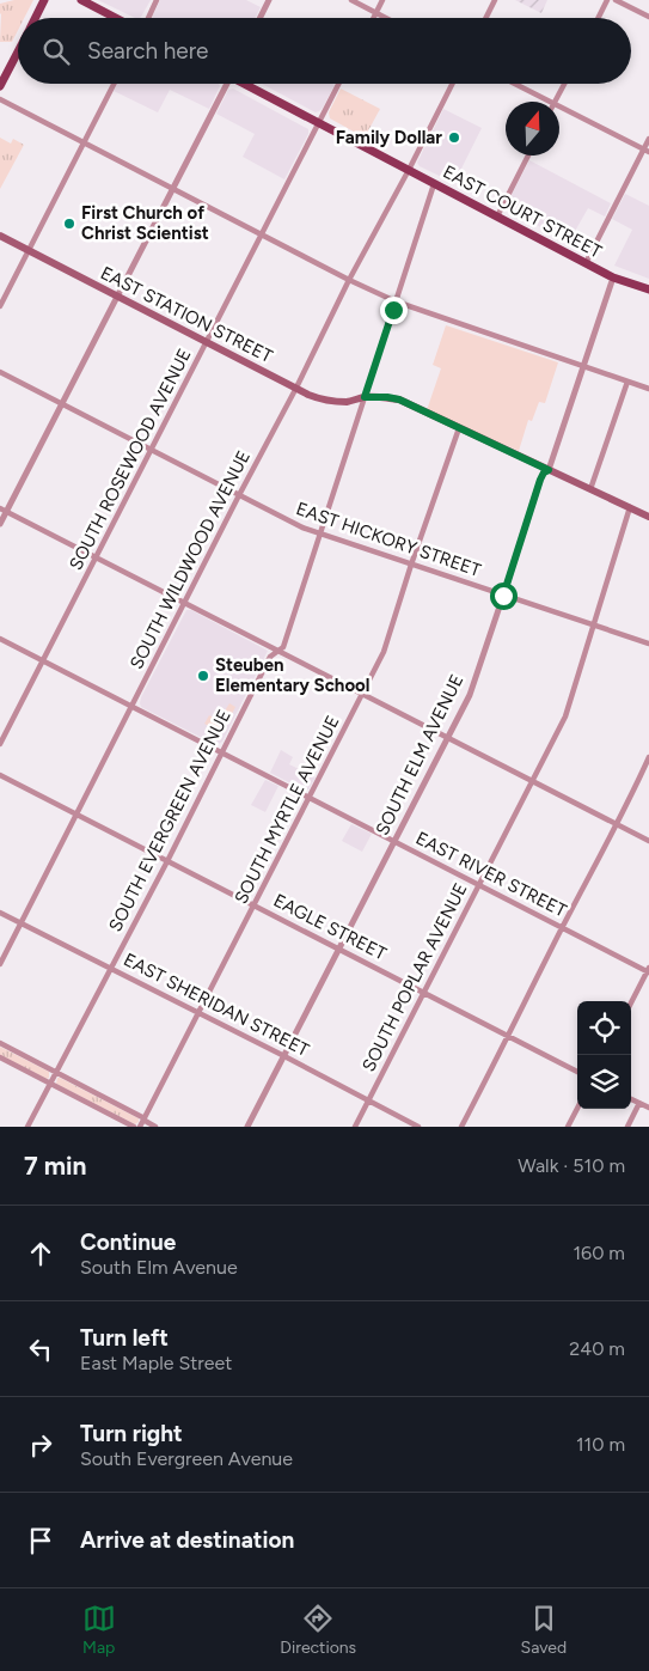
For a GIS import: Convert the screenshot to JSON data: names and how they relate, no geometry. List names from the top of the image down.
{
  "streets": {
    "main road": ["EAST COURT STREET", "EAST STATION STREET"],
    "street": [
      "SOUTH ROSEWOOD AVENUE",
      "EAST HICKORY STREET",
      "SOUTH WILDWOOD AVENUE",
      "SOUTH ELM AVENUE",
      "SOUTH MYRTLE AVENUE",
      "SOUTH EVERGREEN AVENUE",
      "EAST RIVER STREET",
      "EAGLE STREET",
      "SOUTH POPLAR AVENUE",
      "EAST SHERIDAN STREET"
    ]
  },
  "crossings": [
    ["EAST COURT STREET", "SOUTH ROSEWOOD AVENUE"],
    ["EAST COURT STREET", "SOUTH WILDWOOD AVENUE"],
    ["EAST COURT STREET", "SOUTH ELM AVENUE"],
    ["EAST COURT STREET", "SOUTH EVERGREEN AVENUE"],
    ["EAST STATION STREET", "SOUTH ROSEWOOD AVENUE"],
    ["EAST STATION STREET", "SOUTH WILDWOOD AVENUE"],
    ["EAST STATION STREET", "SOUTH ELM AVENUE"],
    ["EAST STATION STREET", "SOUTH MYRTLE AVENUE"],
    ["EAST STATION STREET", "SOUTH EVERGREEN AVENUE"],
    ["EAST STATION STREET", "SOUTH POPLAR AVENUE"],
    ["SOUTH ROSEWOOD AVENUE", "EAST HICKORY STREET"],
    ["SOUTH ROSEWOOD AVENUE", "EAST RIVER STREET"],
    ["EAST HICKORY STREET", "SOUTH WILDWOOD AVENUE"],
    ["EAST HICKORY STREET", "SOUTH ELM AVENUE"],
    ["EAST HICKORY STREET", "SOUTH MYRTLE AVENUE"],
    ["EAST HICKORY STREET", "SOUTH EVERGREEN AVENUE"],
    ["EAST HICKORY STREET", "SOUTH POPLAR AVENUE"],
    ["SOUTH WILDWOOD AVENUE", "EAST RIVER STREET"],
    ["SOUTH WILDWOOD AVENUE", "EAGLE STREET"],
    ["SOUTH WILDWOOD AVENUE", "EAST SHERIDAN STREET"],
    ["SOUTH ELM AVENUE", "EAST RIVER STREET"],
    ["SOUTH ELM AVENUE", "EAGLE STREET"],
    ["SOUTH ELM AVENUE", "EAST SHERIDAN STREET"],
    ["SOUTH MYRTLE AVENUE", "EAST RIVER STREET"],
    ["SOUTH MYRTLE AVENUE", "EAGLE STREET"],
    ["SOUTH MYRTLE AVENUE", "EAST SHERIDAN STREET"],
    ["SOUTH EVERGREEN AVENUE", "EAST RIVER STREET"],
    ["SOUTH EVERGREEN AVENUE", "EAGLE STREET"],
    ["SOUTH EVERGREEN AVENUE", "EAST SHERIDAN STREET"],
    ["EAST RIVER STREET", "SOUTH POPLAR AVENUE"],
    ["EAGLE STREET", "SOUTH POPLAR AVENUE"],
    ["SOUTH POPLAR AVENUE", "EAST SHERIDAN STREET"]
  ],
  "places": ["Family Dollar", "First Church of Christ Scientist", "Steuben Elementary School"],
  "north": "top",
  "page": {
    "search": "Search here",
    "heading": ["7 min", "Walk · 510 m"],
    "list": [
      ["Continue", "South Elm Avenue", "160 m"],
      ["Turn left", "East Maple Street", "240 m"],
      ["Turn right", "South Evergreen Avenue", "110 m"],
      "Arrive at destination"
    ],
    "nav": ["Map", "Directions", "Saved"]
  }
}
